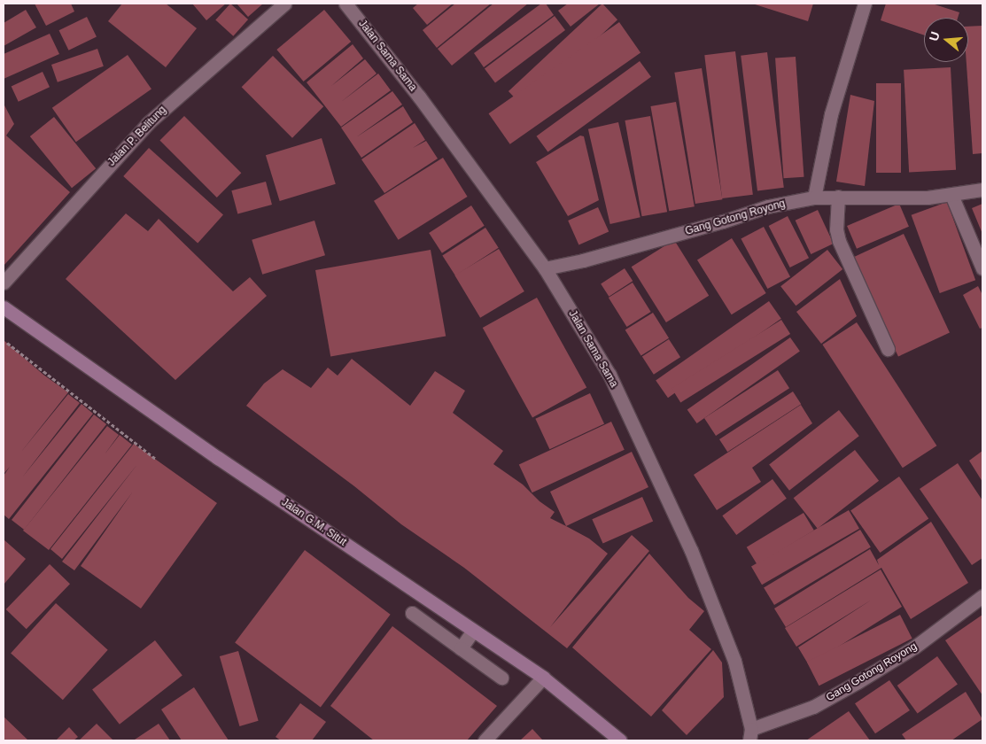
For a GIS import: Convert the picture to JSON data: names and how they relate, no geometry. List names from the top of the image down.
{
  "streets": {
    "main road": ["Jalan G.M. Situt"],
    "street": ["Jalan Sama Sama", "Jalan P. Belitung", "Gang Gotong Royong"]
  },
  "crossings": [
    ["Jalan Sama Sama", "Gang Gotong Royong"]
  ],
  "north": "left"
}
